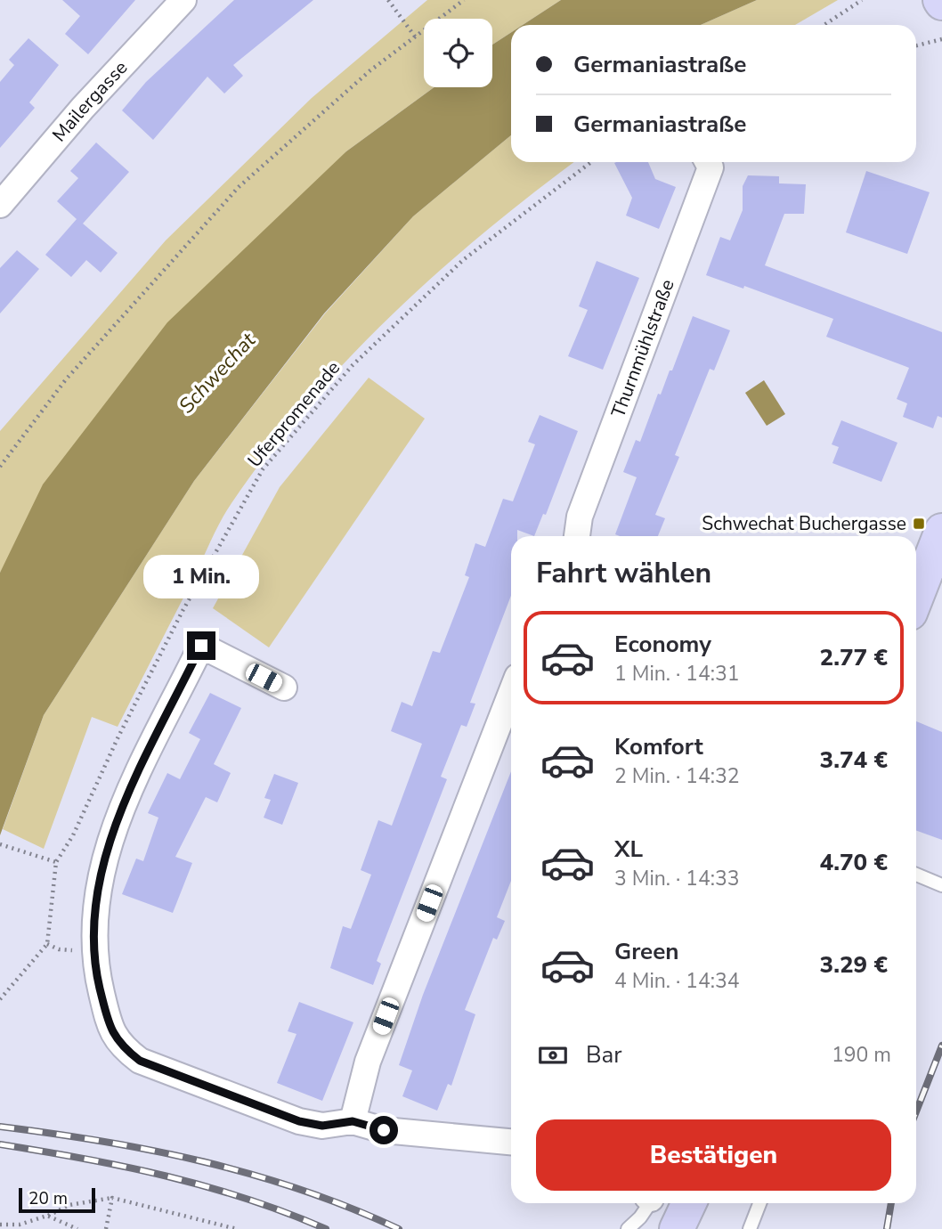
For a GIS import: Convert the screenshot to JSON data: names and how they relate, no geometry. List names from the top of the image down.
{
  "streets": {
    "street": ["Mailergasse", "Thurnmühlstraße"],
    "path": ["Uferpromenade"]
  },
  "water": ["Schwechat"],
  "places": {
    "transit": ["Schwechat Buchergasse"]
  },
  "scale_bar": "20 m",
  "page": {
    "banner": ["Germaniastraße", "Germaniastraße"],
    "heading": "Fahrt wählen",
    "bubble": "1 Min.",
    "list": [
      {
        "name": "Economy",
        "note": "1 Min. · 14:31",
        "value": "2.77 €"
      },
      {
        "name": "Komfort",
        "note": "2 Min. · 14:32",
        "value": "3.74 €"
      },
      {
        "name": "XL",
        "note": "3 Min. · 14:33",
        "value": "4.70 €"
      },
      {
        "name": "Green",
        "note": "4 Min. · 14:34",
        "value": "3.29 €"
      }
    ],
    "pay": ["Bar", "190 m"],
    "buttons": "Bestätigen",
    "scale": "20 m"
  }
}
